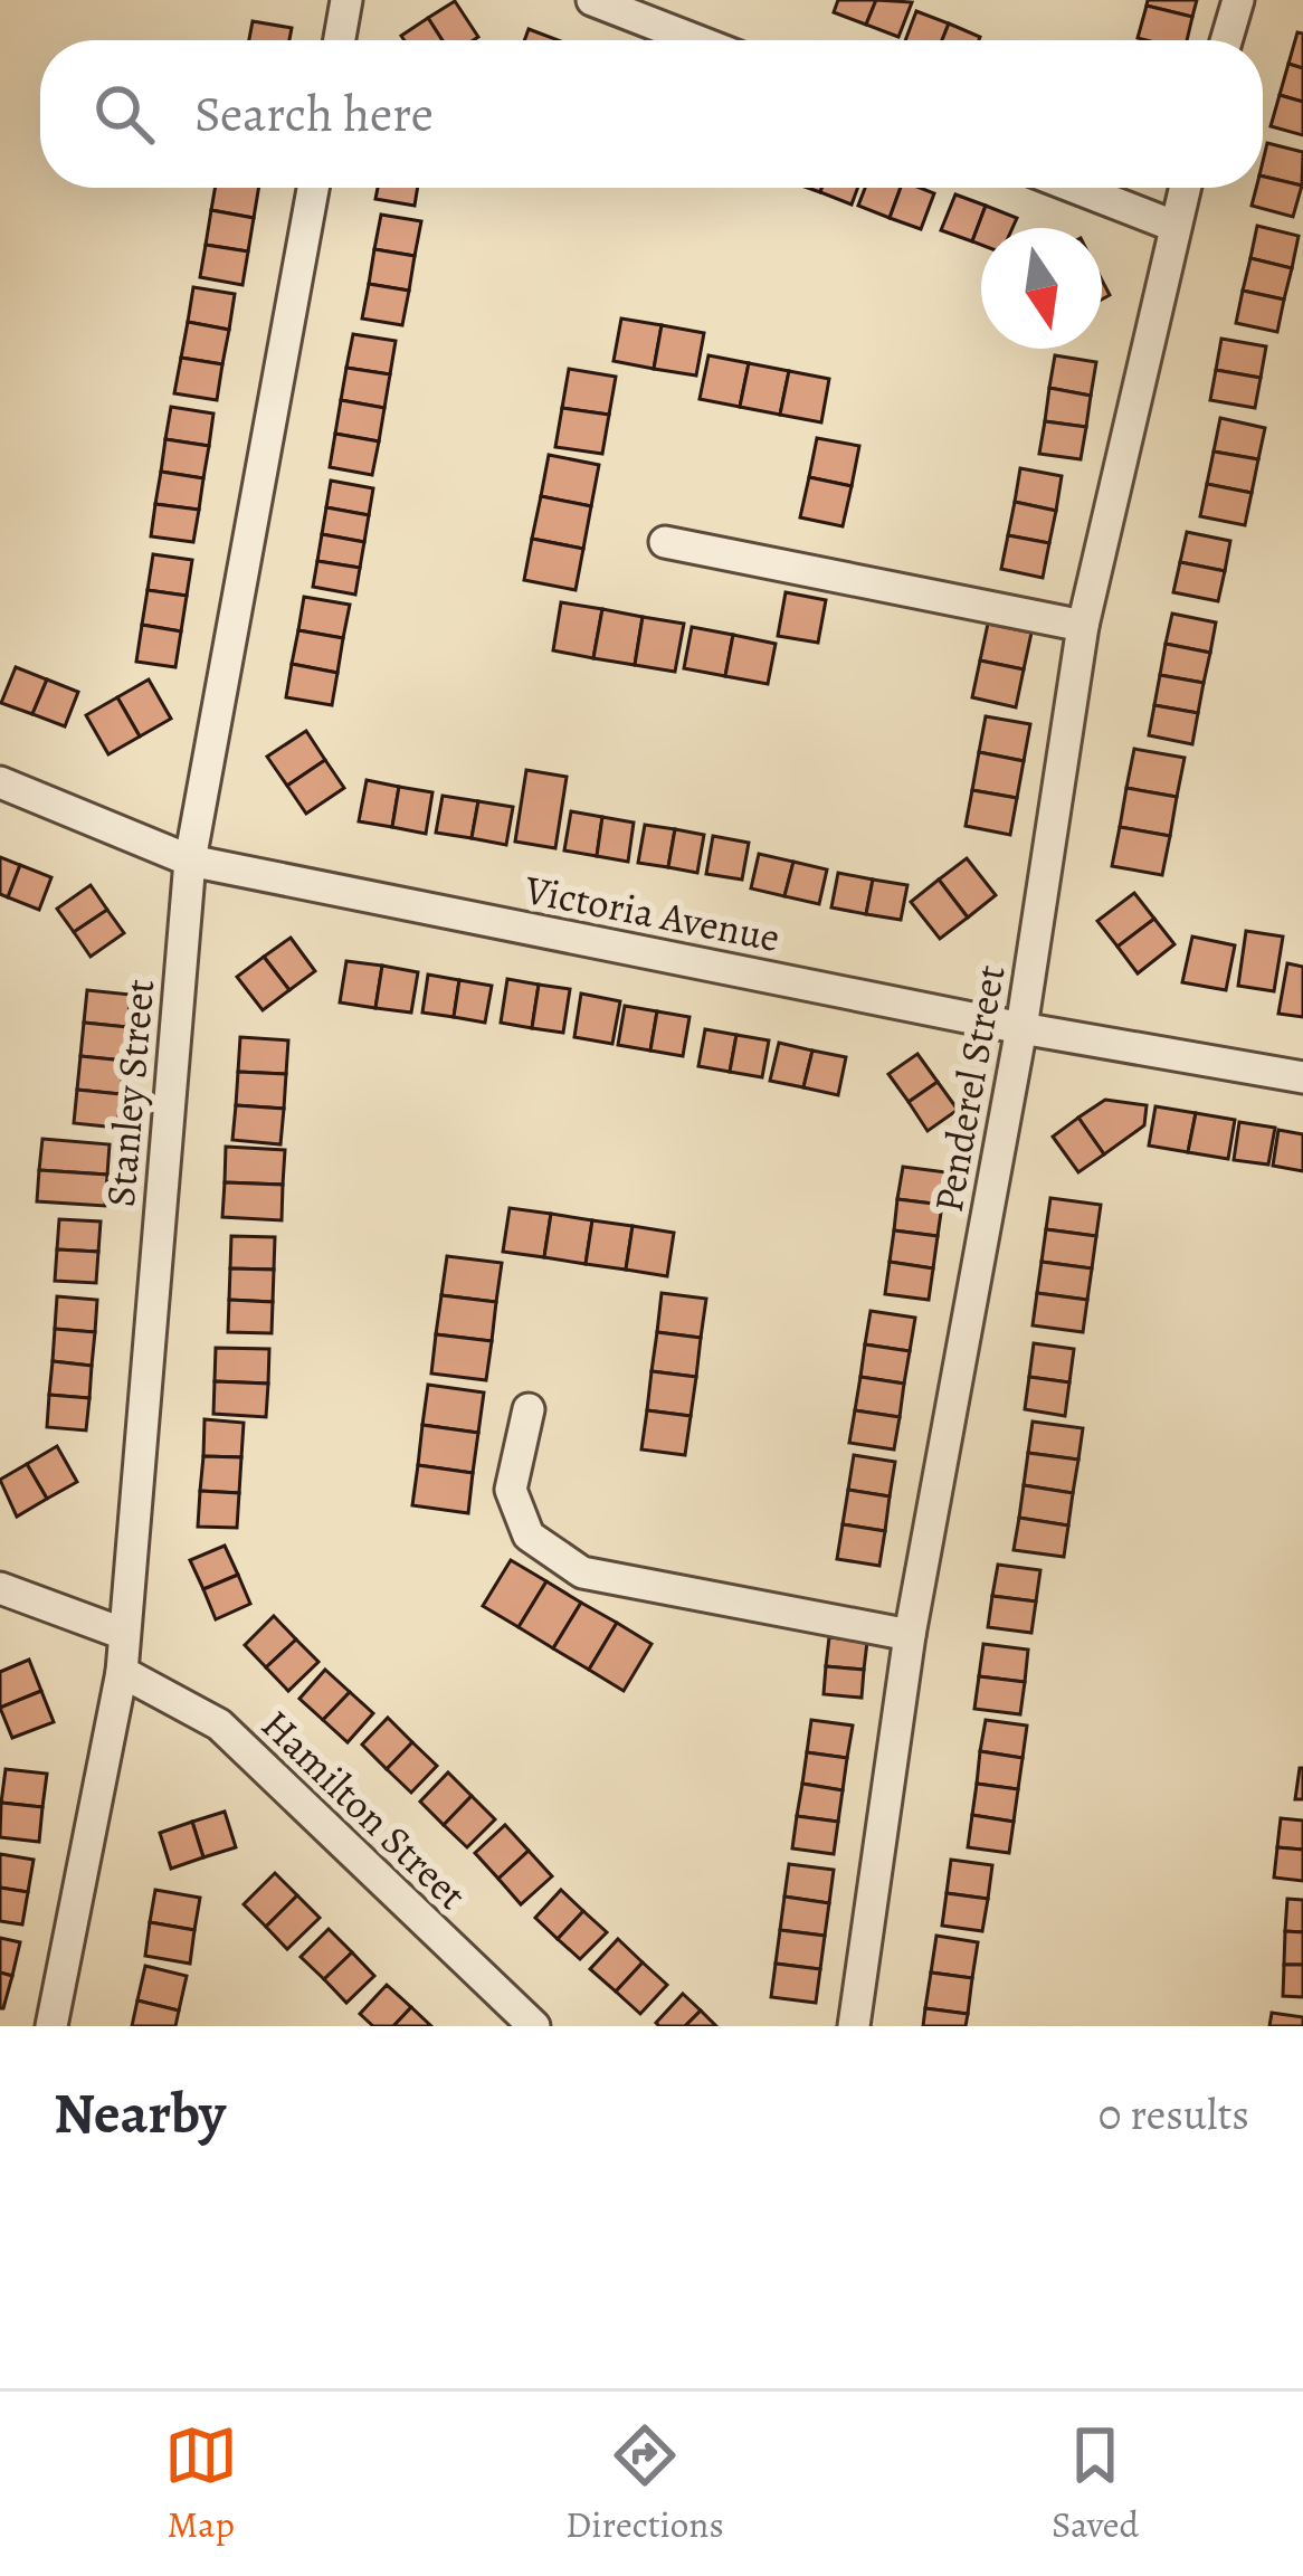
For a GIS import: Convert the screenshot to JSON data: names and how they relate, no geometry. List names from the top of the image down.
{
  "streets": {
    "street": [
      "Victoria Avenue",
      "Penderel Street",
      "Stanley Street",
      "Hamilton Street"
    ]
  },
  "crossings": [
    ["Victoria Avenue", "Penderel Street"],
    ["Victoria Avenue", "Stanley Street"],
    ["Stanley Street", "Hamilton Street"]
  ],
  "north": "bottom",
  "page": {
    "search": "Search here",
    "heading": ["Nearby", "0 results"],
    "nav": ["Map", "Directions", "Saved"]
  }
}
